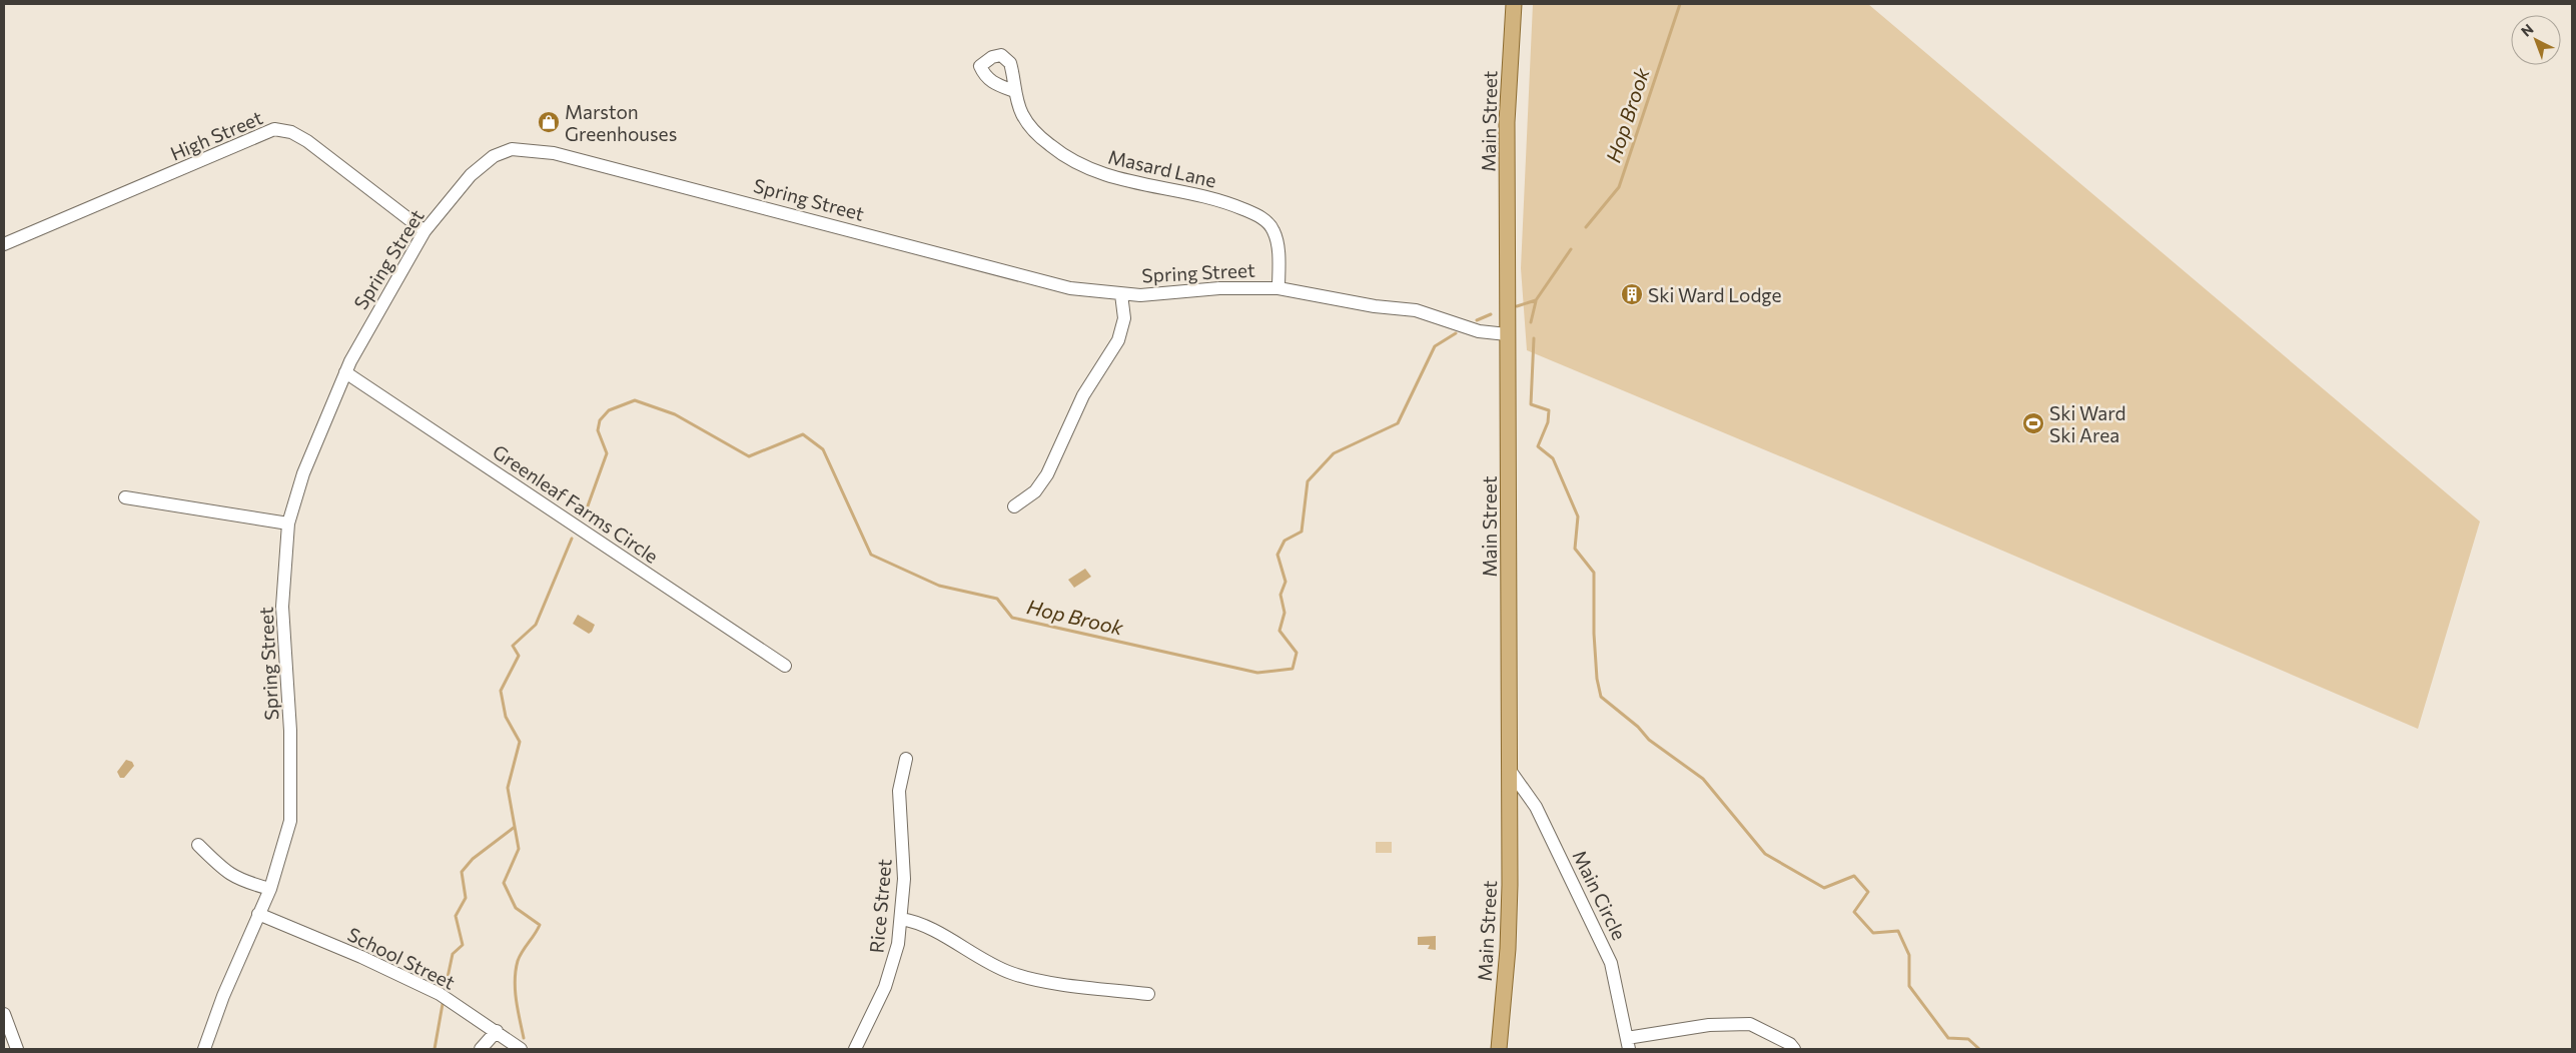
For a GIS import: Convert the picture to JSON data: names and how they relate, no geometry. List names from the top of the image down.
{
  "streets": {
    "main road": ["Main Street"],
    "street": [
      "High Street",
      "Masard Lane",
      "Spring Street",
      "Greenleaf Farms Circle",
      "Main Circle",
      "Rice Street",
      "School Street"
    ]
  },
  "crossings": [
    ["Main Street", "Spring Street"],
    ["Main Street", "Main Circle"],
    ["High Street", "Spring Street"],
    ["Masard Lane", "Spring Street"],
    ["Spring Street", "Greenleaf Farms Circle"],
    ["Spring Street", "School Street"]
  ],
  "water": ["Hop Brook"],
  "places": {
    "shop": ["Marston Greenhouses"],
    "building": ["Ski Ward Lodge"],
    "sports": ["Ski Ward Ski Area"]
  },
  "north": "top left"
}
